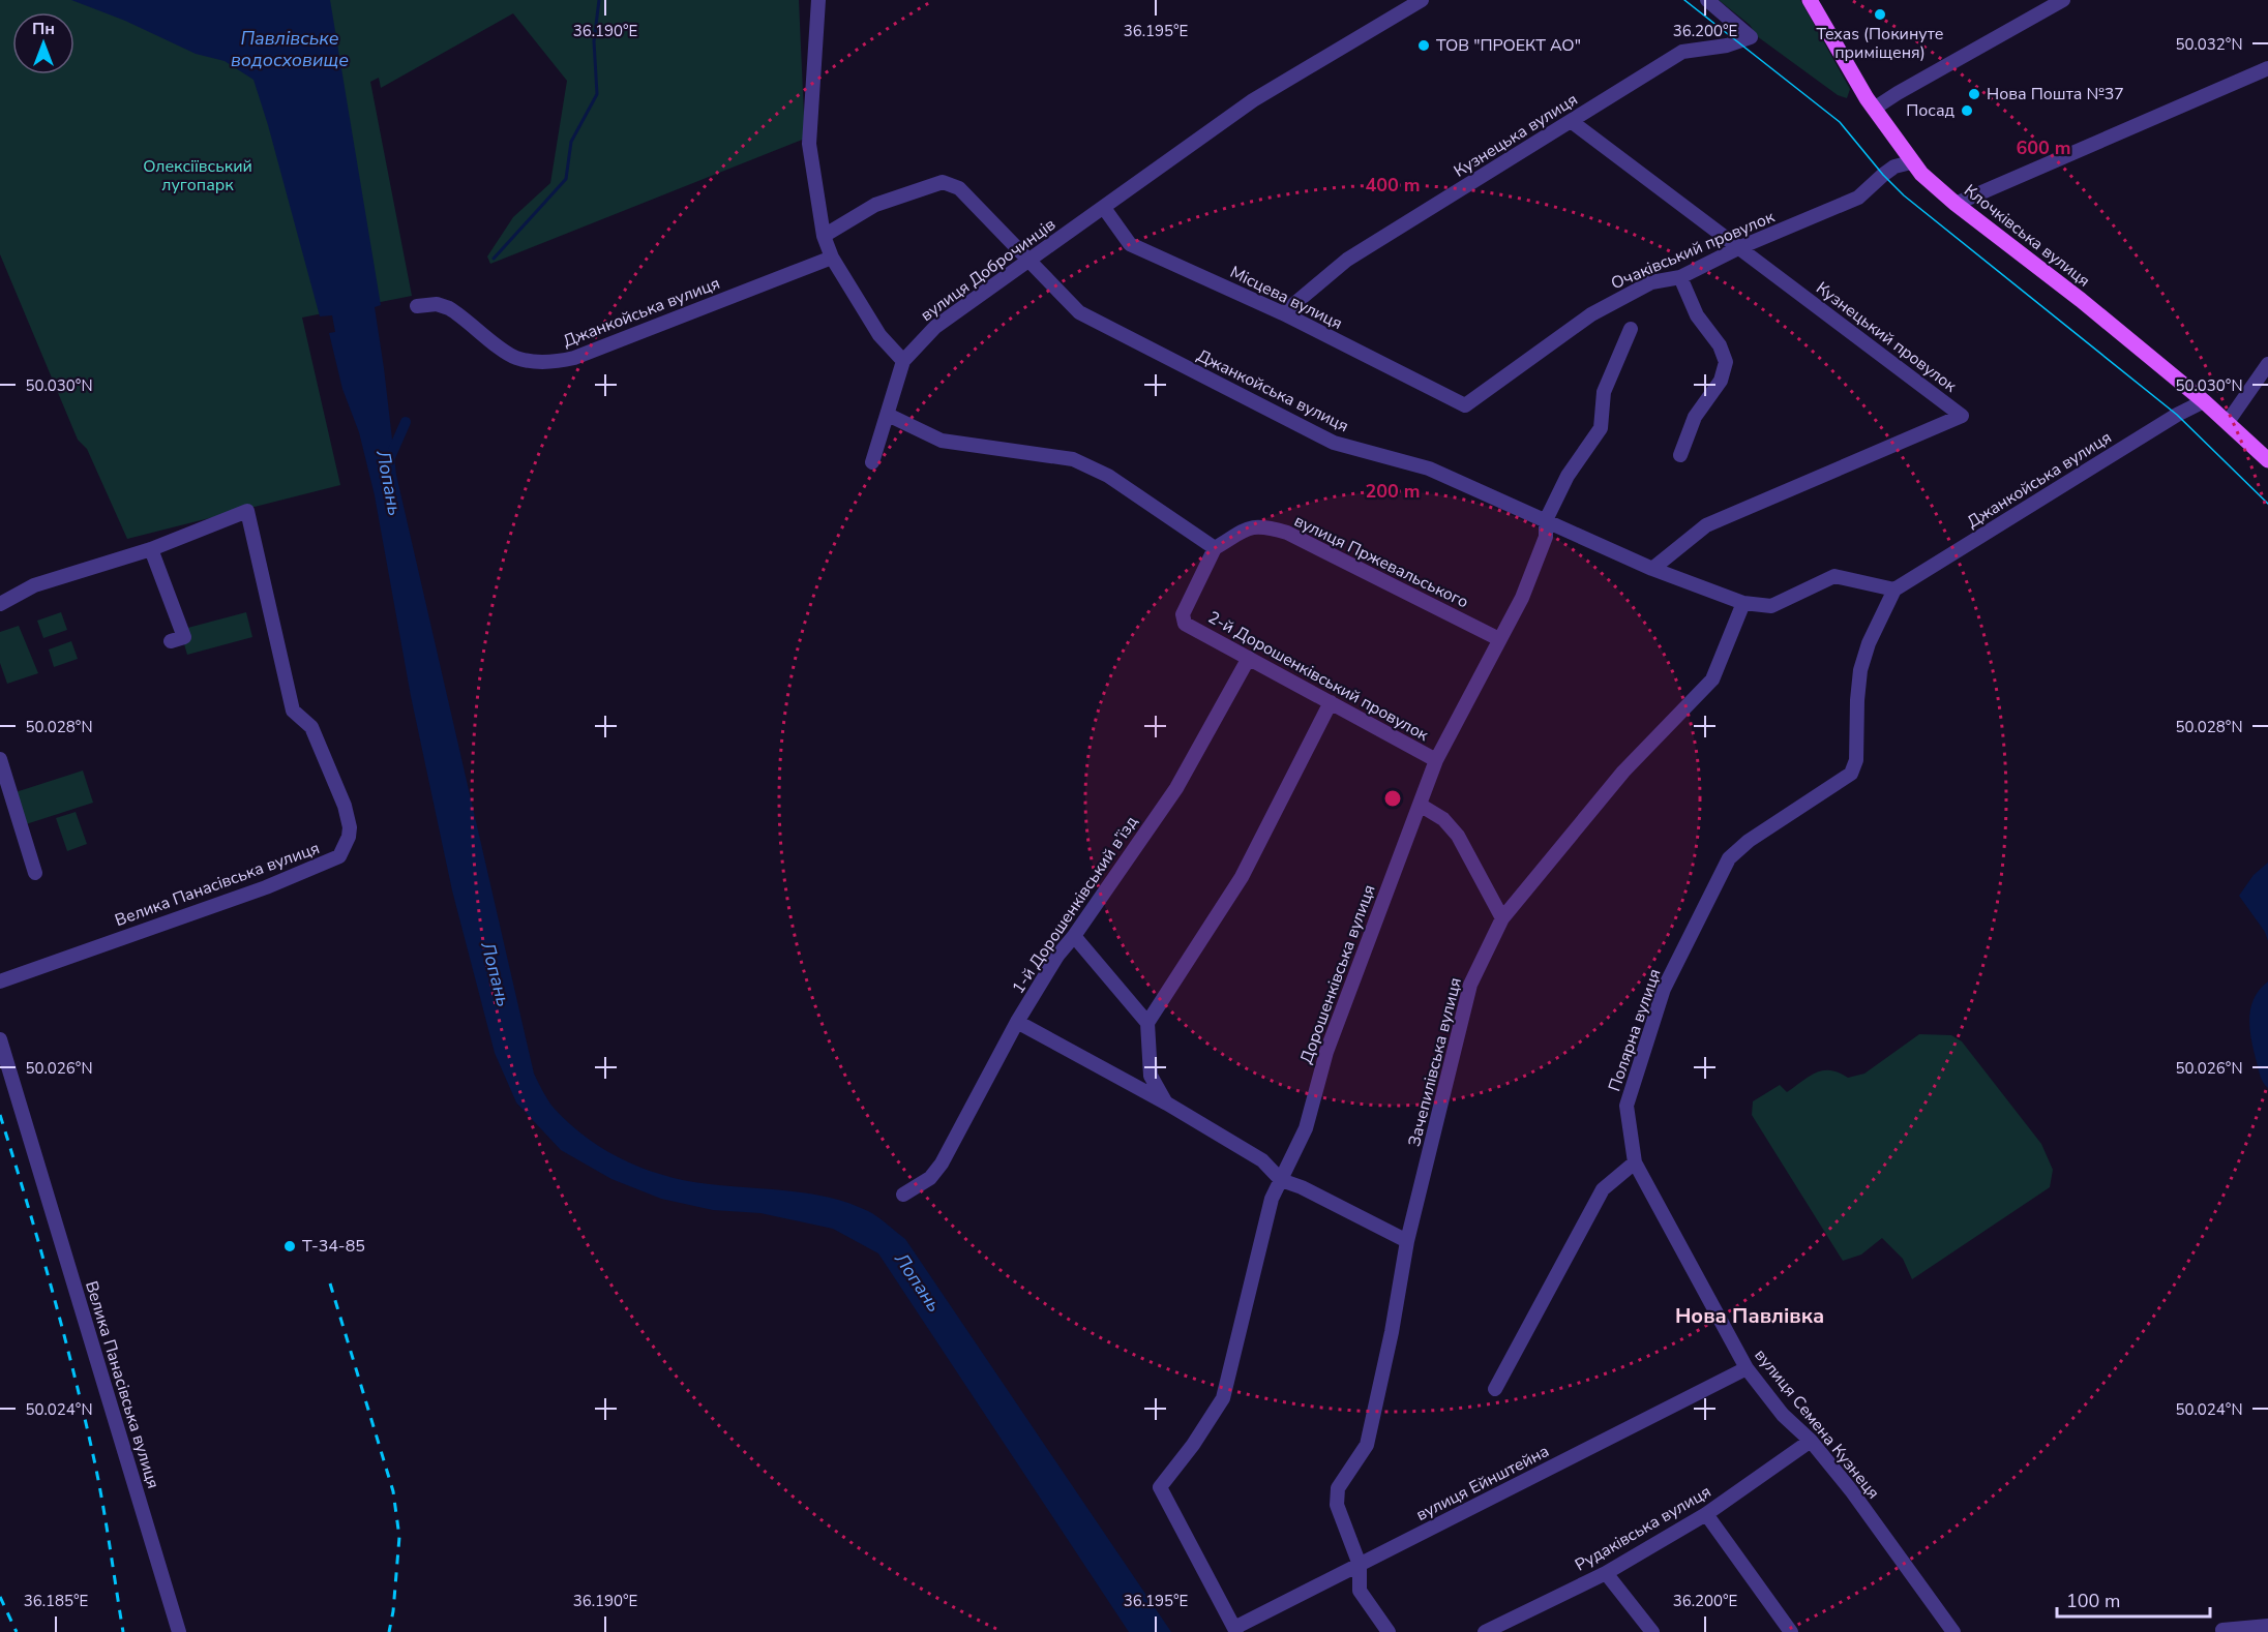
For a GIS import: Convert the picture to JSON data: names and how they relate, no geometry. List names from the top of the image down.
{
  "streets": {
    "main road": ["Клочківська вулиця"],
    "street": [
      "Кузнецька вулиця",
      "Очаківський провулок",
      "вулиця Доброчинців",
      "Місцева вулиця",
      "Джанкойська вулиця",
      "Кузнецький провулок",
      "вулиця Пржевальського",
      "2-й Дорошенківський провулок",
      "Велика Панасівська вулиця",
      "1-й Дорошенківський в’їзд",
      "Дорошенківська вулиця",
      "Полярна вулиця",
      "Зачепилівська вулиця",
      "вулиця Семена Кузнеця",
      "вулиця Ейнштейна",
      "Рудаківська вулиця"
    ]
  },
  "crossings": [
    ["Кузнецька вулиця", "Місцева вулиця"],
    ["Кузнецька вулиця", "Кузнецький провулок"],
    ["Клочківська вулиця", "Очаківський провулок"],
    ["Клочківська вулиця", "Джанкойська вулиця"],
    ["Очаківський провулок", "Місцева вулиця"],
    ["Очаківський провулок", "Кузнецький провулок"],
    ["вулиця Доброчинців", "Місцева вулиця"],
    ["вулиця Доброчинців", "Джанкойська вулиця"],
    ["Джанкойська вулиця", "Кузнецький провулок"],
    ["Джанкойська вулиця", "Дорошенківська вулиця"],
    ["Джанкойська вулиця", "Полярна вулиця"],
    ["Джанкойська вулиця", "Зачепилівська вулиця"],
    ["вулиця Пржевальського", "2-й Дорошенківський провулок"],
    ["вулиця Пржевальського", "Дорошенківська вулиця"],
    ["2-й Дорошенківський провулок", "1-й Дорошенківський в’їзд"],
    ["2-й Дорошенківський провулок", "Дорошенківська вулиця"],
    ["Дорошенківська вулиця", "вулиця Ейнштейна"],
    ["Полярна вулиця", "вулиця Семена Кузнеця"],
    ["Зачепилівська вулиця", "вулиця Ейнштейна"],
    ["вулиця Семена Кузнеця", "вулиця Ейнштейна"],
    ["вулиця Семена Кузнеця", "Рудаківська вулиця"]
  ],
  "districts": ["Нова Павлівка"],
  "water": ["Павлівське водосховище", "Лопань"],
  "parks": ["Олексіївський лугопарк"],
  "places": [
    "Texas (Покинуте приміщеня)",
    "ТОВ \"ПРОЕКТ АО\"",
    "Нова Пошта №37",
    "Посад",
    "Т-34-85"
  ],
  "scale_bar": "100 m",
  "north": "top",
  "coordinates": [
    "36.190°E",
    "36.195°E",
    "36.200°E",
    "50.032°N",
    "50.030°N",
    "50.028°N",
    "50.026°N",
    "50.024°N",
    "36.185°E"
  ],
  "rings": ["600 m", "400 m", "200 m"]
}
